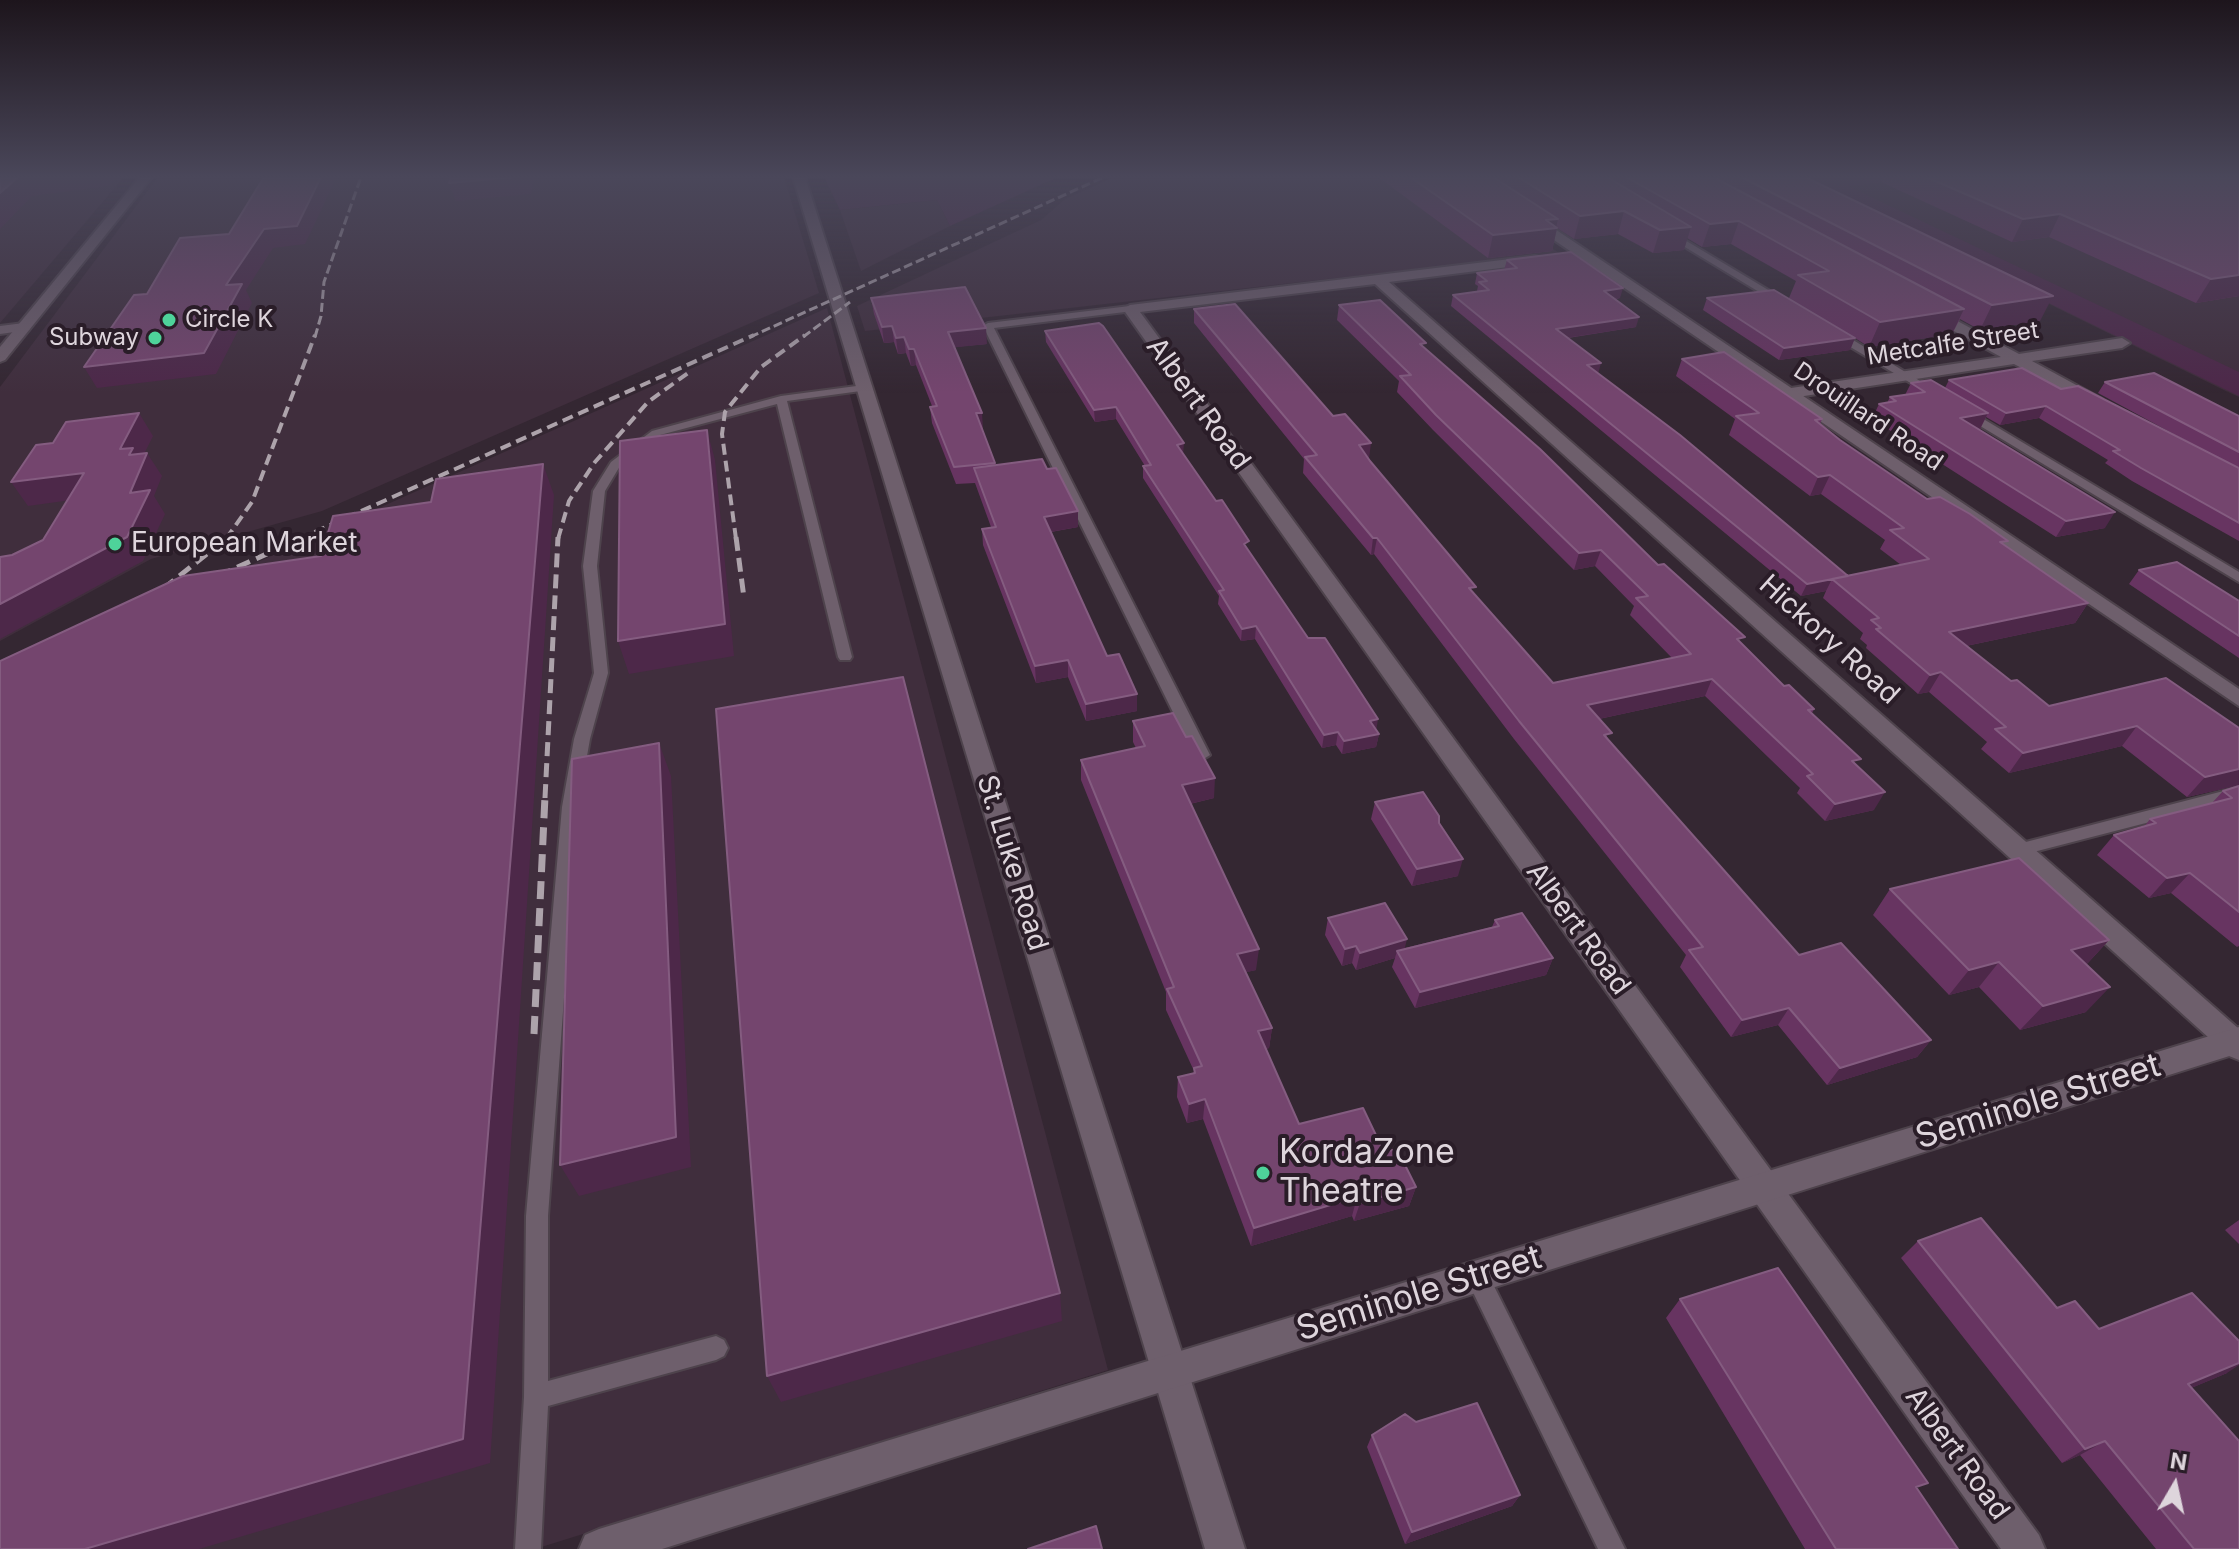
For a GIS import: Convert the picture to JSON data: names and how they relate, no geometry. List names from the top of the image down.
{
  "streets": {
    "street": [
      "Metcalfe Street",
      "Albert Road",
      "Drouillard Road",
      "Hickory Road",
      "St. Luke Road",
      "Seminole Street"
    ]
  },
  "crossings": [
    ["Metcalfe Street", "Drouillard Road"],
    ["Albert Road", "Seminole Street"],
    ["Hickory Road", "Seminole Street"],
    ["St. Luke Road", "Seminole Street"]
  ],
  "places": [
    "Circle K",
    "Subway",
    "European Market",
    "KordaZone Theatre"
  ],
  "north": "top"
}
